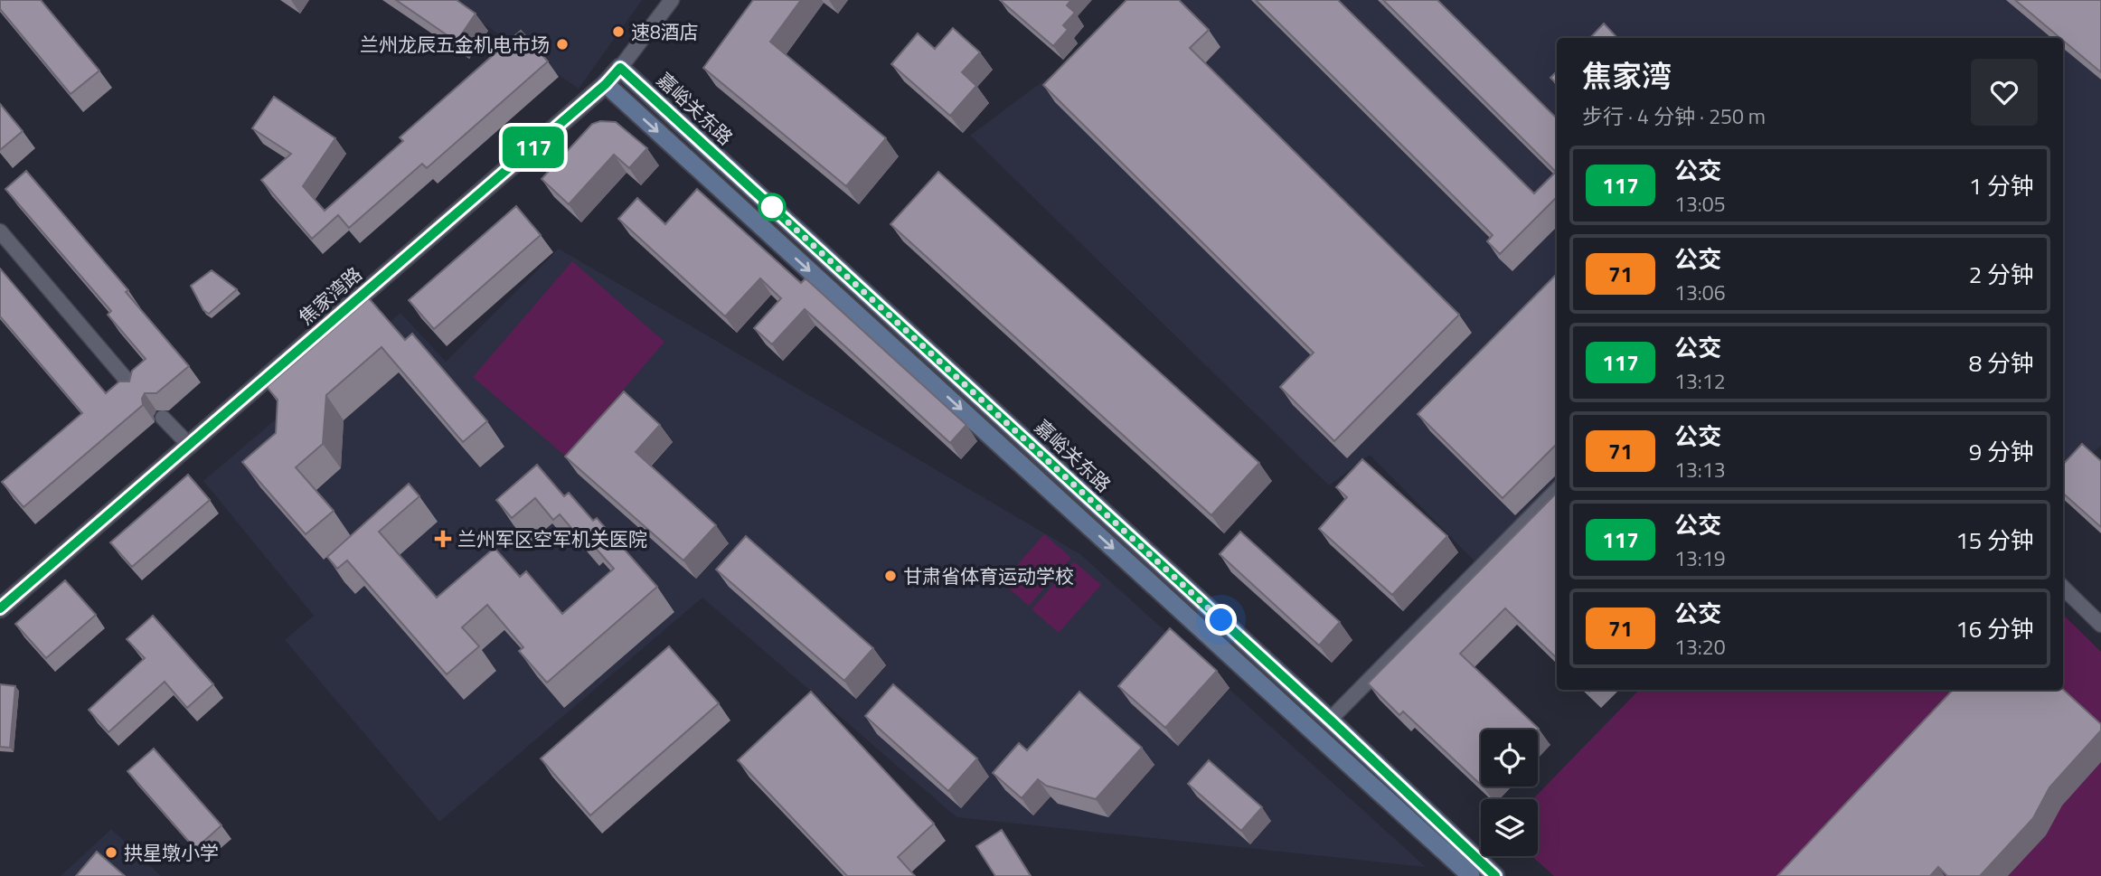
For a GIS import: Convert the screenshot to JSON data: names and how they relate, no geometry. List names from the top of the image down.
{
  "streets": {
    "main road": ["嘉峪关东路"],
    "street": ["焦家湾路"]
  },
  "crossings": [
    ["嘉峪关东路", "焦家湾路"]
  ],
  "places": {
    "other": [
      "速8酒店",
      "兰州龙辰五金机电市场",
      "甘肃省体育运动学校",
      "拱星墩小学"
    ],
    "health": ["兰州军区空军机关医院"]
  },
  "lines": ["bus line 117"],
  "page": {
    "on_map": "117",
    "heading": ["焦家湾", "步行 · 4 分钟 · 250 m"],
    "list": [
      {
        "mark": "117",
        "name": "公交",
        "note": "13:05",
        "value": "1 分钟"
      },
      {
        "mark": "71",
        "name": "公交",
        "note": "13:06",
        "value": "2 分钟"
      },
      {
        "mark": "117",
        "name": "公交",
        "note": "13:12",
        "value": "8 分钟"
      },
      {
        "mark": "71",
        "name": "公交",
        "note": "13:13",
        "value": "9 分钟"
      },
      {
        "mark": "117",
        "name": "公交",
        "note": "13:19",
        "value": "15 分钟"
      },
      {
        "mark": "71",
        "name": "公交",
        "note": "13:20",
        "value": "16 分钟"
      }
    ]
  }
}
